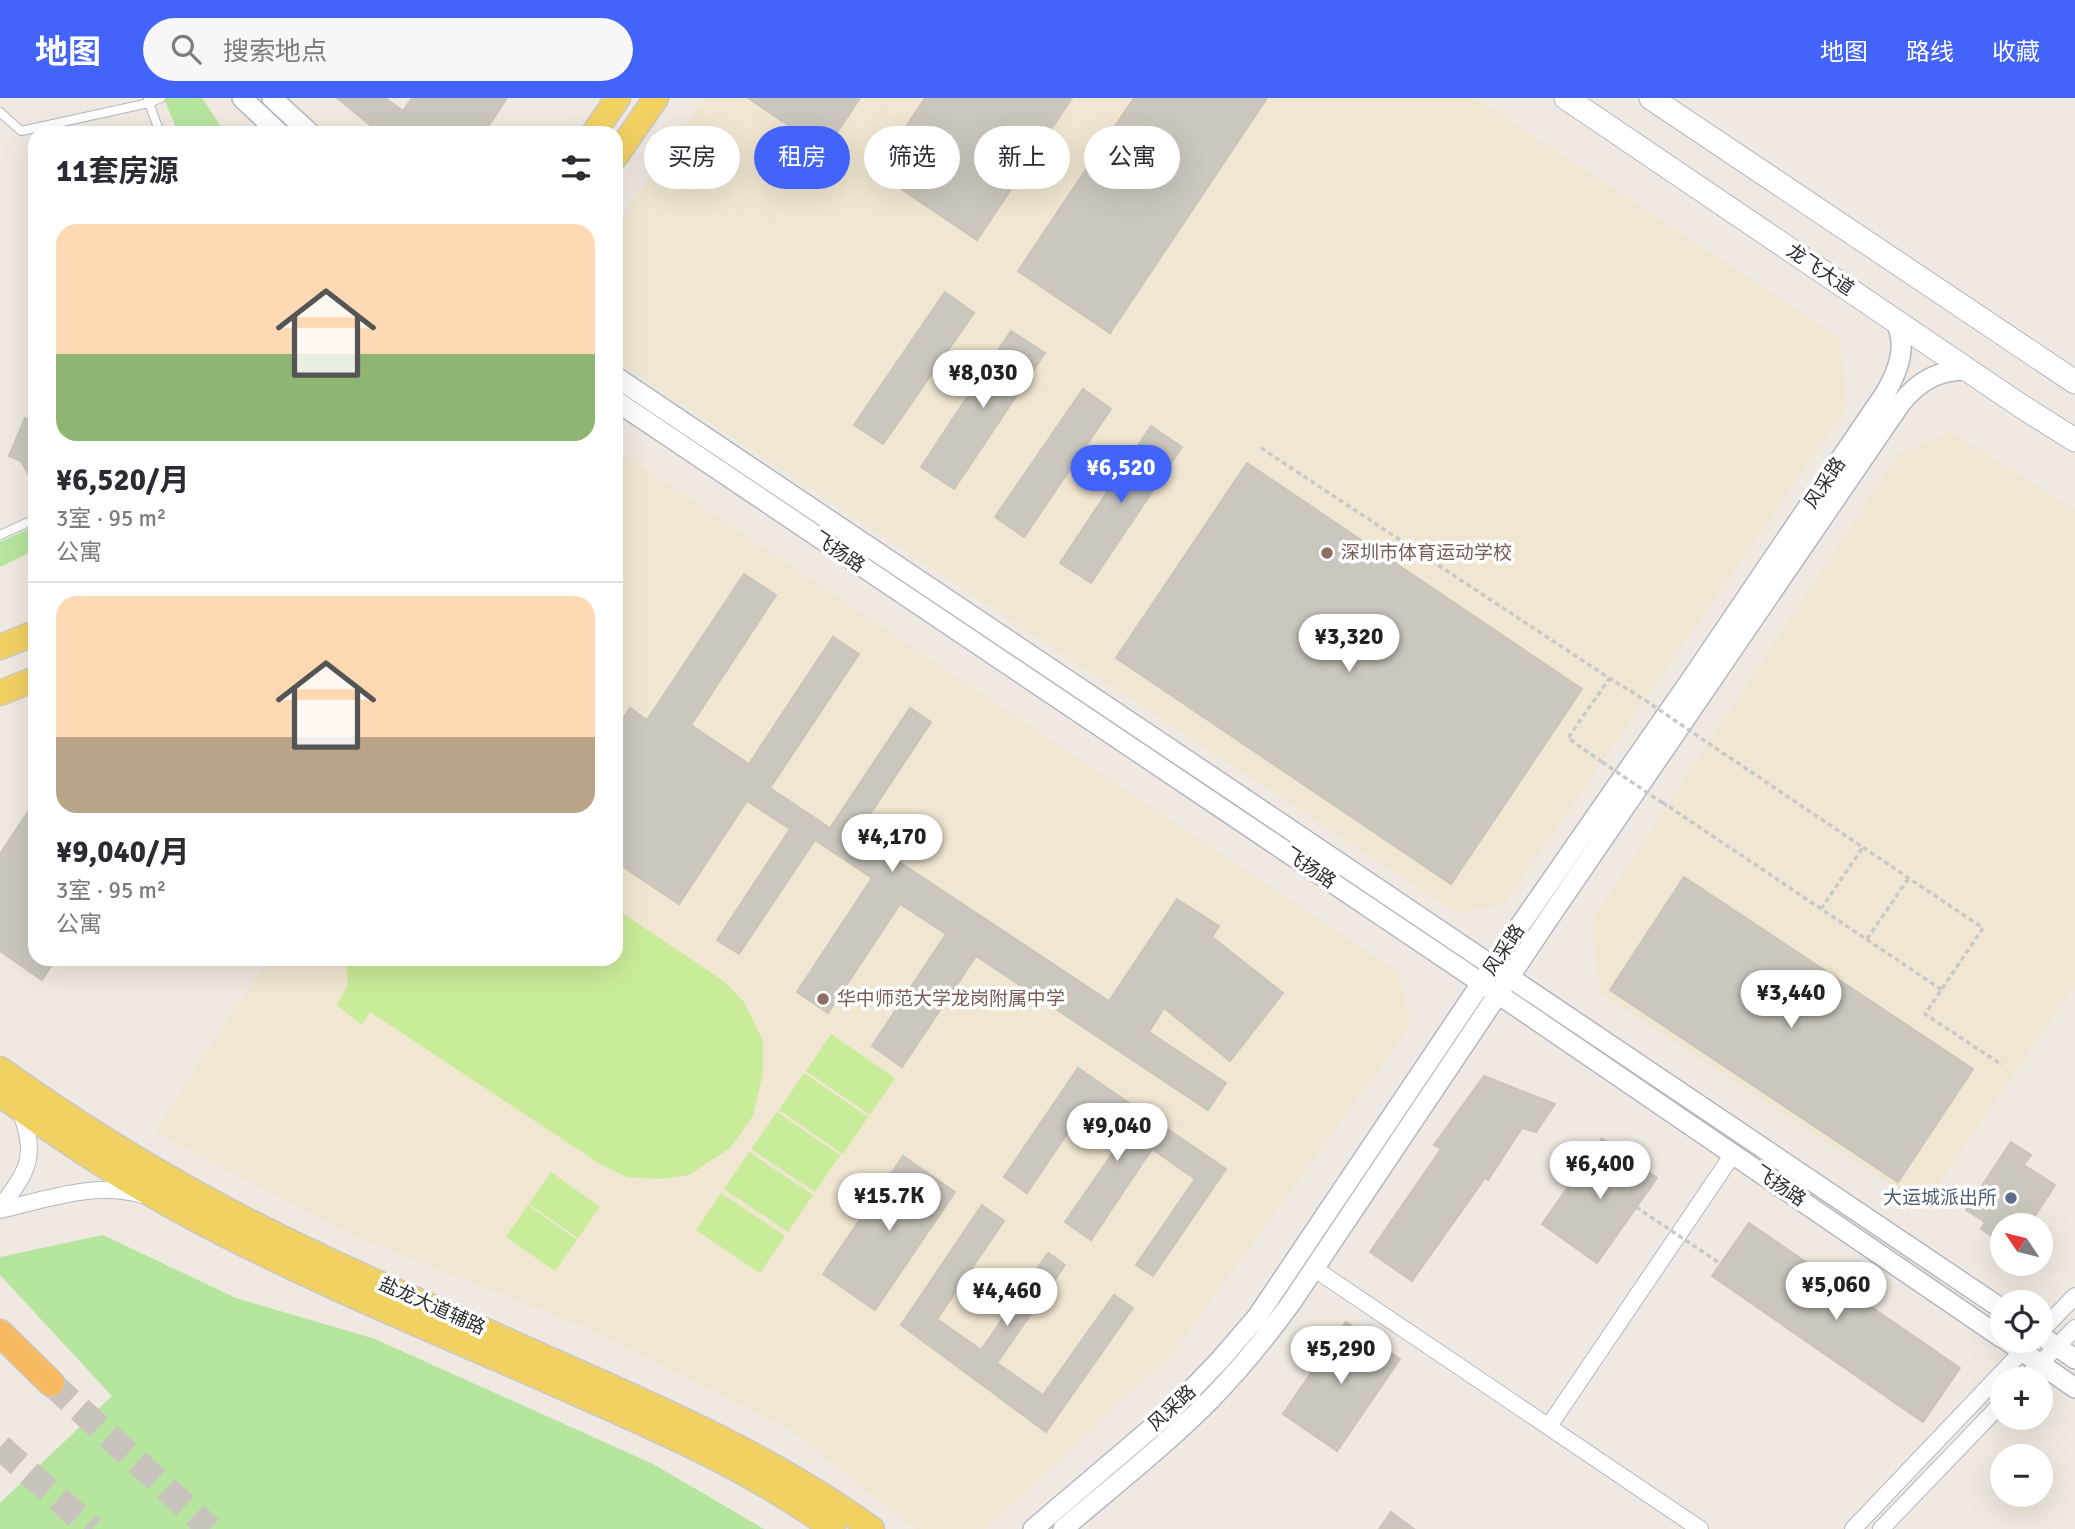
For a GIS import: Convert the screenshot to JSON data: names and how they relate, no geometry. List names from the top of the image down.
{
  "streets": {
    "main road": ["龙飞大道", "盐龙大道辅路"],
    "street": ["风采路", "飞扬路"]
  },
  "crossings": [
    ["龙飞大道", "风采路"],
    ["风采路", "飞扬路"]
  ],
  "places": ["深圳市体育运动学校", "华中师范大学龙岗附属中学", "大运城派出所"],
  "north": "top left",
  "page": {
    "header": "地图",
    "search": "搜索地点",
    "nav": ["地图", "路线", "收藏"],
    "chip": [
      "买房",
      "租房",
      "筛选",
      "新上",
      "公寓"
    ],
    "heading": "11套房源",
    "list": [
      {
        "name": "¥6,520/月",
        "note": "3室 · 95 m² · 公寓"
      },
      {
        "name": "¥9,040/月",
        "note": "3室 · 95 m² · 公寓"
      }
    ],
    "price": [
      "¥8,030",
      "¥6,520",
      "¥3,320",
      "¥4,170",
      "¥3,440",
      "¥9,040",
      "¥6,400",
      "¥15.7K",
      "¥5,060",
      "¥4,460",
      "¥5,290"
    ],
    "map_buttons": ["+", "−"]
  }
}
